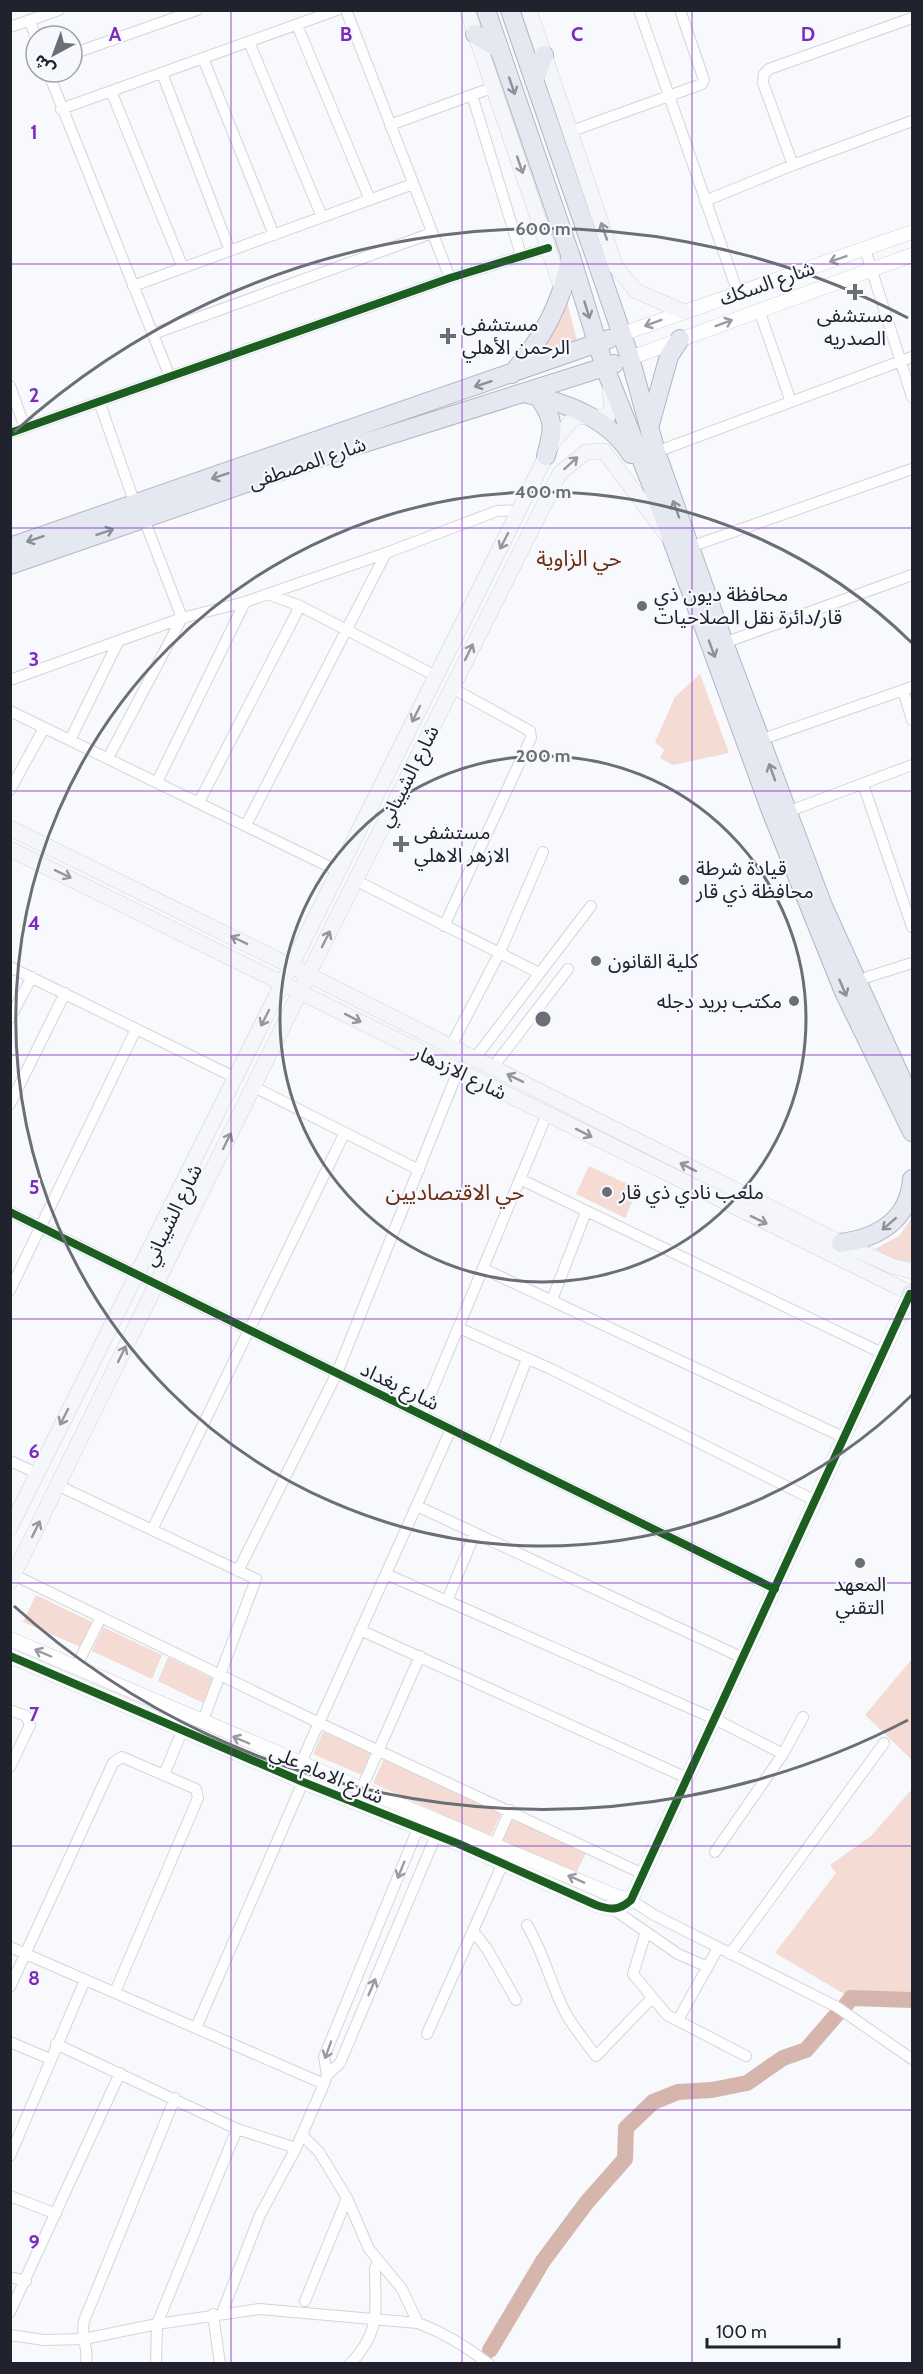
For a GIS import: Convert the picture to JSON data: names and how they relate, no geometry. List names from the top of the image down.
{
  "streets": {
    "highway": ["شارع المصطفى"],
    "main road": ["شارع الشيباني", "شارع الازدهار"],
    "street": ["شارع السكك", "شارع بغداد", "شارع الامام علي"]
  },
  "crossings": [
    ["شارع السكك", "شارع المصطفى"],
    ["شارع الشيباني", "شارع الازدهار"],
    ["شارع الشيباني", "شارع بغداد"]
  ],
  "districts": ["حي الزاوية", "حي الاقتصاديين"],
  "places": {
    "health": ["مستشفى الصدريه", "مستشفى الرحمن الأهلي", "مستشفى الازهر الاهلي"],
    "other": [
      "محافظة ديون ذي قار/دائرة نقل الصلاحيات",
      "قيادة شرطة محافظة ذي قار",
      "كلية القانون",
      "مكتب بريد دجله",
      "ملعب نادي ذي قار",
      "المعهد التقني"
    ]
  },
  "scale_bar": "100 m",
  "north": "bottom left",
  "grid": {
    "columns": [
      "A",
      "B",
      "C",
      "D"
    ],
    "rows": [
      "1",
      "2",
      "3",
      "4",
      "5",
      "6",
      "7",
      "8",
      "9"
    ]
  },
  "rings": ["600 m", "400 m", "200 m"]
}
